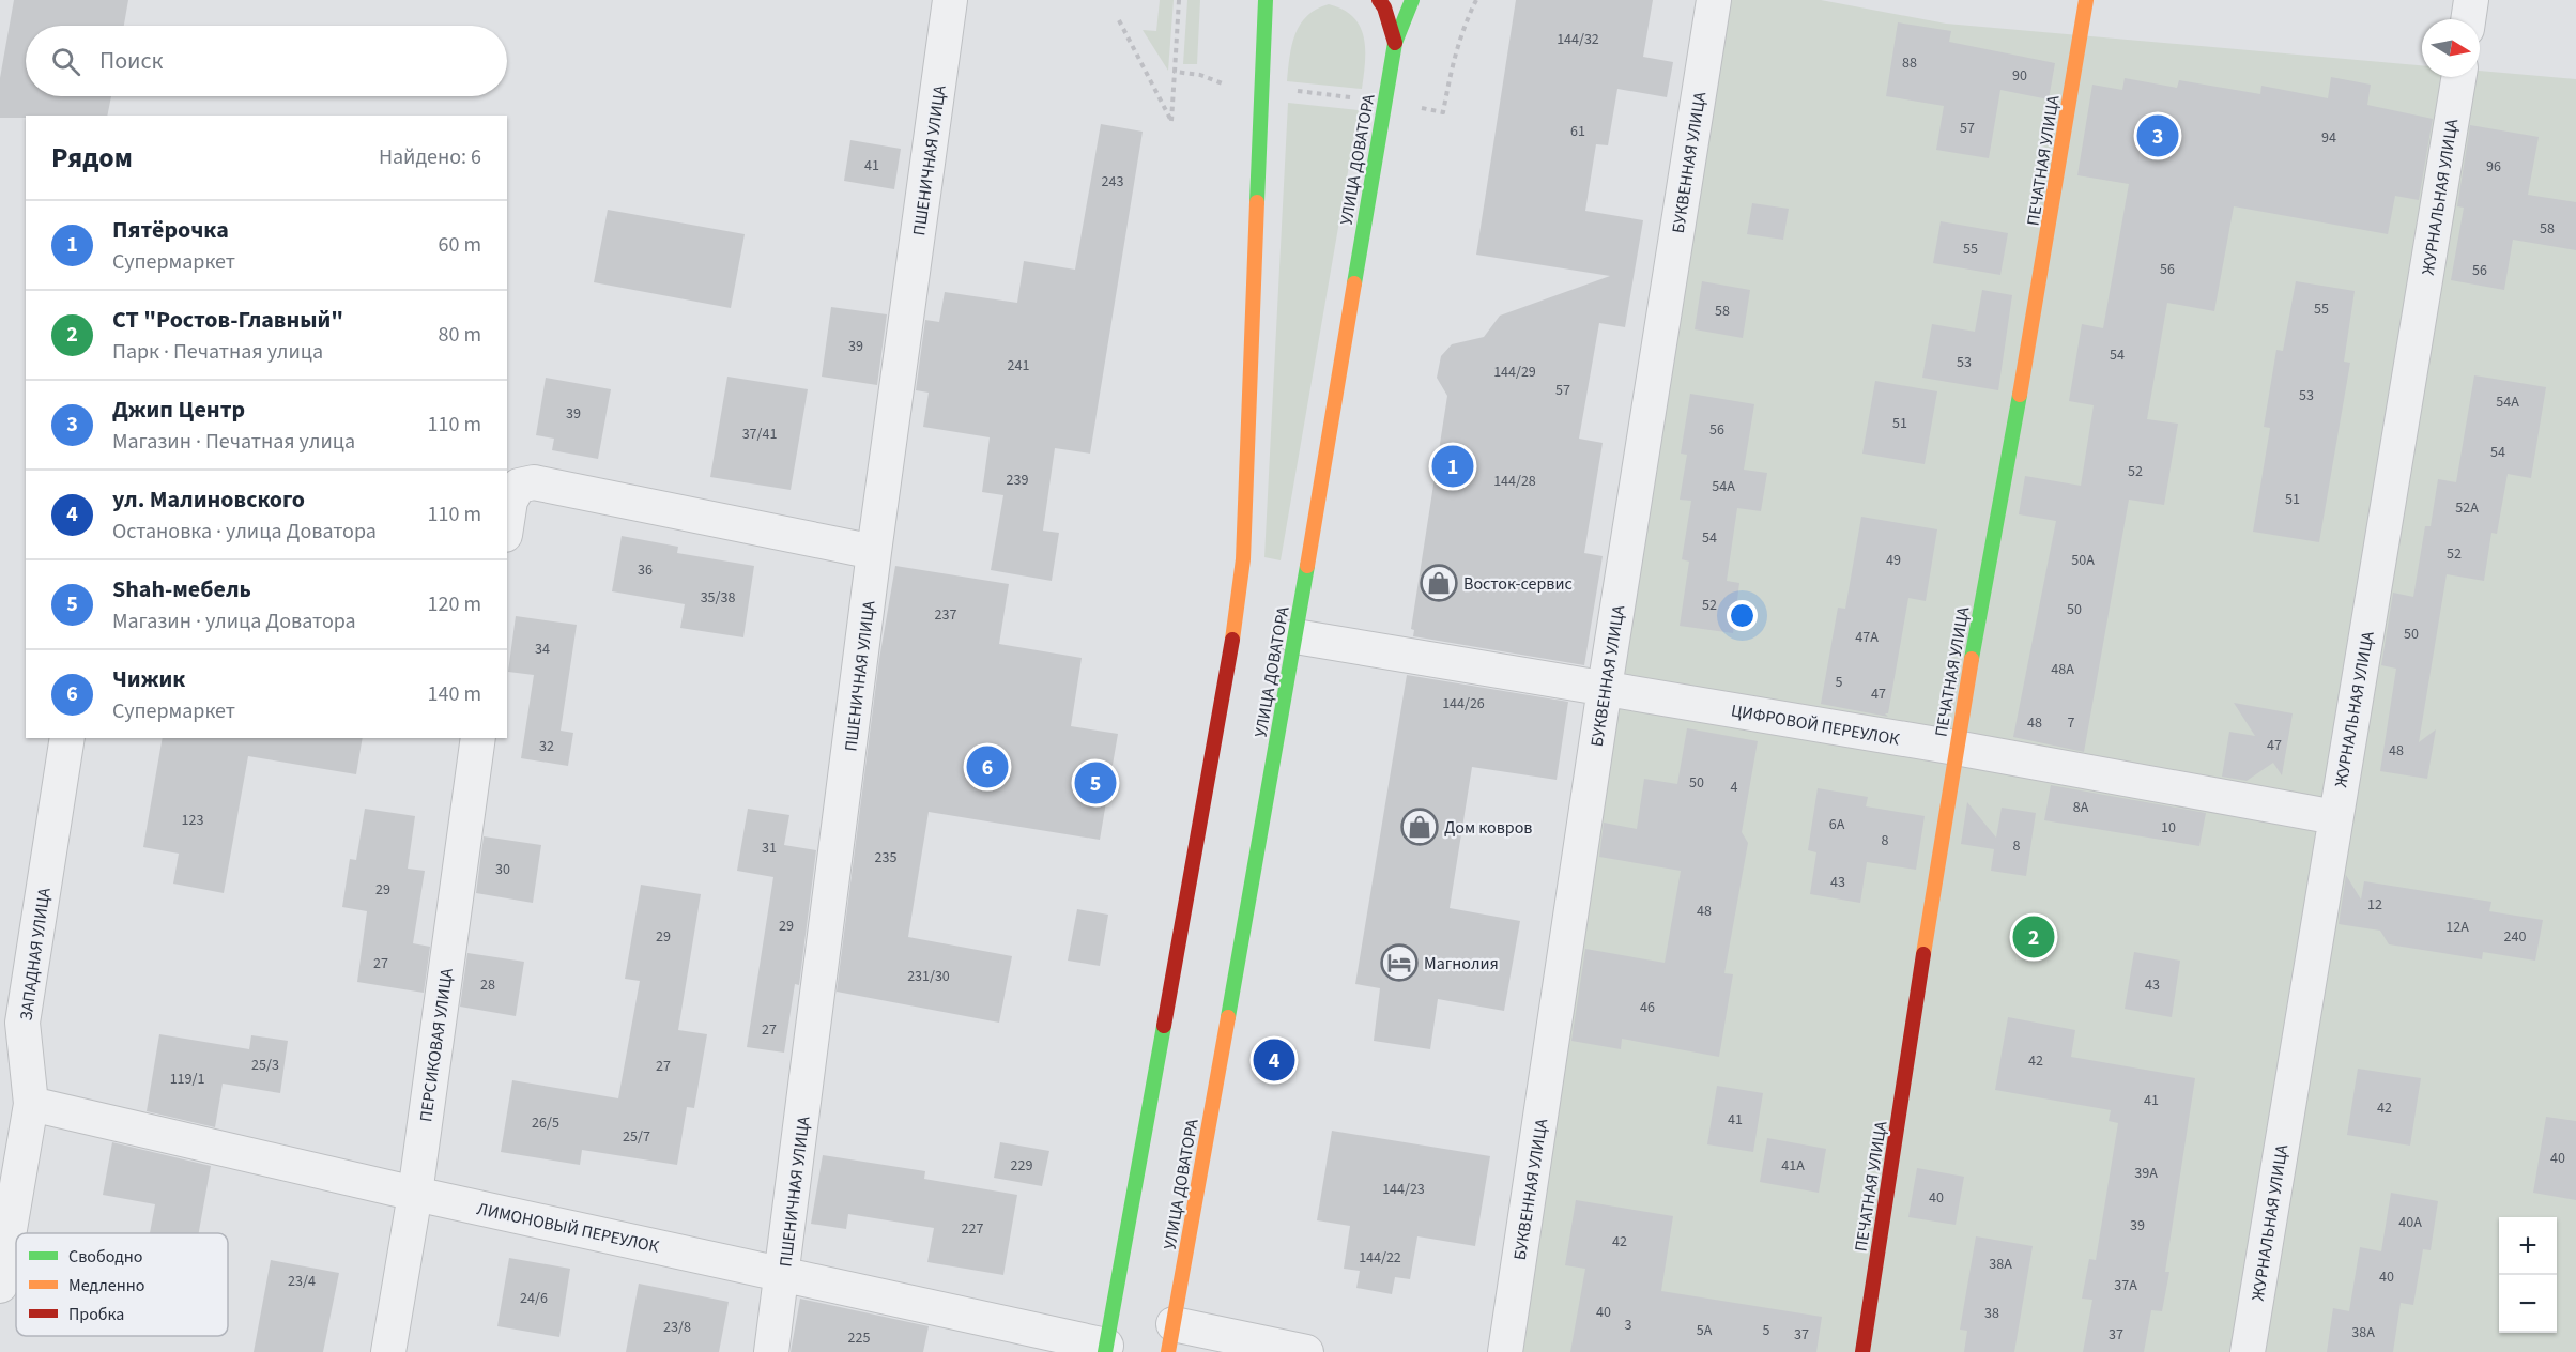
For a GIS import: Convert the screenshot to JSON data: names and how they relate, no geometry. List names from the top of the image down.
{
  "streets": {
    "main road": ["УЛИЦА ДОВАТОРА", "ПЕЧАТНАЯ УЛИЦА"],
    "street": [
      "ПШЕНИЧНАЯ УЛИЦА",
      "БУКВЕННАЯ УЛИЦА",
      "ЖУРНАЛЬНАЯ УЛИЦА",
      "ЦИФРОВОЙ ПЕРЕУЛОК",
      "ЗАПАДНАЯ УЛИЦА",
      "ПЕРСИКОВАЯ УЛИЦА",
      "ЛИМОНОВЫЙ ПЕРЕУЛОК"
    ]
  },
  "crossings": [
    ["УЛИЦА ДОВАТОРА", "ЦИФРОВОЙ ПЕРЕУЛОК"],
    ["ПШЕНИЧНАЯ УЛИЦА", "ЛИМОНОВЫЙ ПЕРЕУЛОК"],
    ["ПЕЧАТНАЯ УЛИЦА", "ЦИФРОВОЙ ПЕРЕУЛОК"],
    ["БУКВЕННАЯ УЛИЦА", "ЦИФРОВОЙ ПЕРЕУЛОК"],
    ["ЖУРНАЛЬНАЯ УЛИЦА", "ЦИФРОВОЙ ПЕРЕУЛОК"],
    ["ЗАПАДНАЯ УЛИЦА", "ЛИМОНОВЫЙ ПЕРЕУЛОК"],
    ["ПЕРСИКОВАЯ УЛИЦА", "ЛИМОНОВЫЙ ПЕРЕУЛОК"]
  ],
  "places": {
    "shop": ["Восток-сервис", "Дом ковров"],
    "hotel": ["Магнолия"]
  },
  "house_numbers": [
    "144/32",
    "88",
    "90",
    "57",
    "61",
    "94",
    "41",
    "96",
    "243",
    "58",
    "55",
    "56",
    "56",
    "55",
    "58",
    "39",
    "54",
    "53",
    "241",
    "144/29",
    "57",
    "53",
    "54А",
    "39",
    "51",
    "56",
    "37/41",
    "54",
    "52",
    "239",
    "144/28",
    "54А",
    "51",
    "52А",
    "54",
    "52",
    "49",
    "50А",
    "36",
    "35/38",
    "52",
    "50",
    "237",
    "50",
    "47А",
    "34",
    "48А",
    "5",
    "47",
    "144/26",
    "48",
    "7",
    "47",
    "32",
    "48",
    "50",
    "4",
    "8А",
    "123",
    "6А",
    "10",
    "8",
    "8",
    "31",
    "235",
    "30",
    "43",
    "29",
    "12",
    "48",
    "29",
    "12А",
    "29",
    "240",
    "27",
    "231/30",
    "28",
    "43",
    "46",
    "27",
    "42",
    "25/3",
    "27",
    "119/1",
    "41",
    "42",
    "41",
    "26/5",
    "25/7",
    "40",
    "229",
    "41А",
    "39А",
    "144/23",
    "40",
    "40А",
    "39",
    "227",
    "42",
    "144/22",
    "38А",
    "40",
    "23/4",
    "37А",
    "24/6",
    "40",
    "38",
    "3",
    "23/8",
    "5А",
    "5",
    "38А",
    "37",
    "37",
    "225"
  ],
  "legend": ["Свободно", "Медленно", "Пробка"],
  "north": "right",
  "page": {
    "search": "Поиск",
    "pins": [
      "3",
      "1",
      "6",
      "5",
      "2",
      "4"
    ],
    "heading": ["Рядом", "Найдено: 6"],
    "list": [
      {
        "mark": "1",
        "name": "Пятёрочка",
        "note": "Супермаркет",
        "value": "60 m"
      },
      {
        "mark": "2",
        "name": "СТ \"Ростов-Главный\"",
        "note": "Парк · Печатная улица",
        "value": "80 m"
      },
      {
        "mark": "3",
        "name": "Джип Центр",
        "note": "Магазин · Печатная улица",
        "value": "110 m"
      },
      {
        "mark": "4",
        "name": "ул. Малиновского",
        "note": "Остановка · улица Доватора",
        "value": "110 m"
      },
      {
        "mark": "5",
        "name": "Shah-мебель",
        "note": "Магазин · улица Доватора",
        "value": "120 m"
      },
      {
        "mark": "6",
        "name": "Чижик",
        "note": "Супермаркет",
        "value": "140 m"
      }
    ],
    "map_buttons": ["+", "−"]
  }
}
